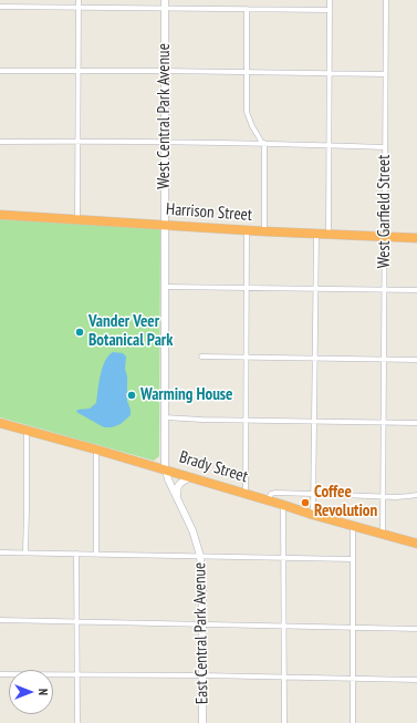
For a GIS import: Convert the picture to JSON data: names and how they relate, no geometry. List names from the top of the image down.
{
  "streets": {
    "highway": ["Harrison Street", "Brady Street"],
    "main road": ["West Central Park Avenue", "East Central Park Avenue"],
    "street": ["West Garfield Street"]
  },
  "crossings": [
    ["West Central Park Avenue", "Harrison Street"],
    ["West Central Park Avenue", "East Central Park Avenue"],
    ["West Garfield Street", "Harrison Street"],
    ["West Garfield Street", "Brady Street"],
    ["Brady Street", "East Central Park Avenue"]
  ],
  "places": ["Vander Veer Botanical Park", "Warming House", "Coffee Revolution"],
  "north": "right"
}
